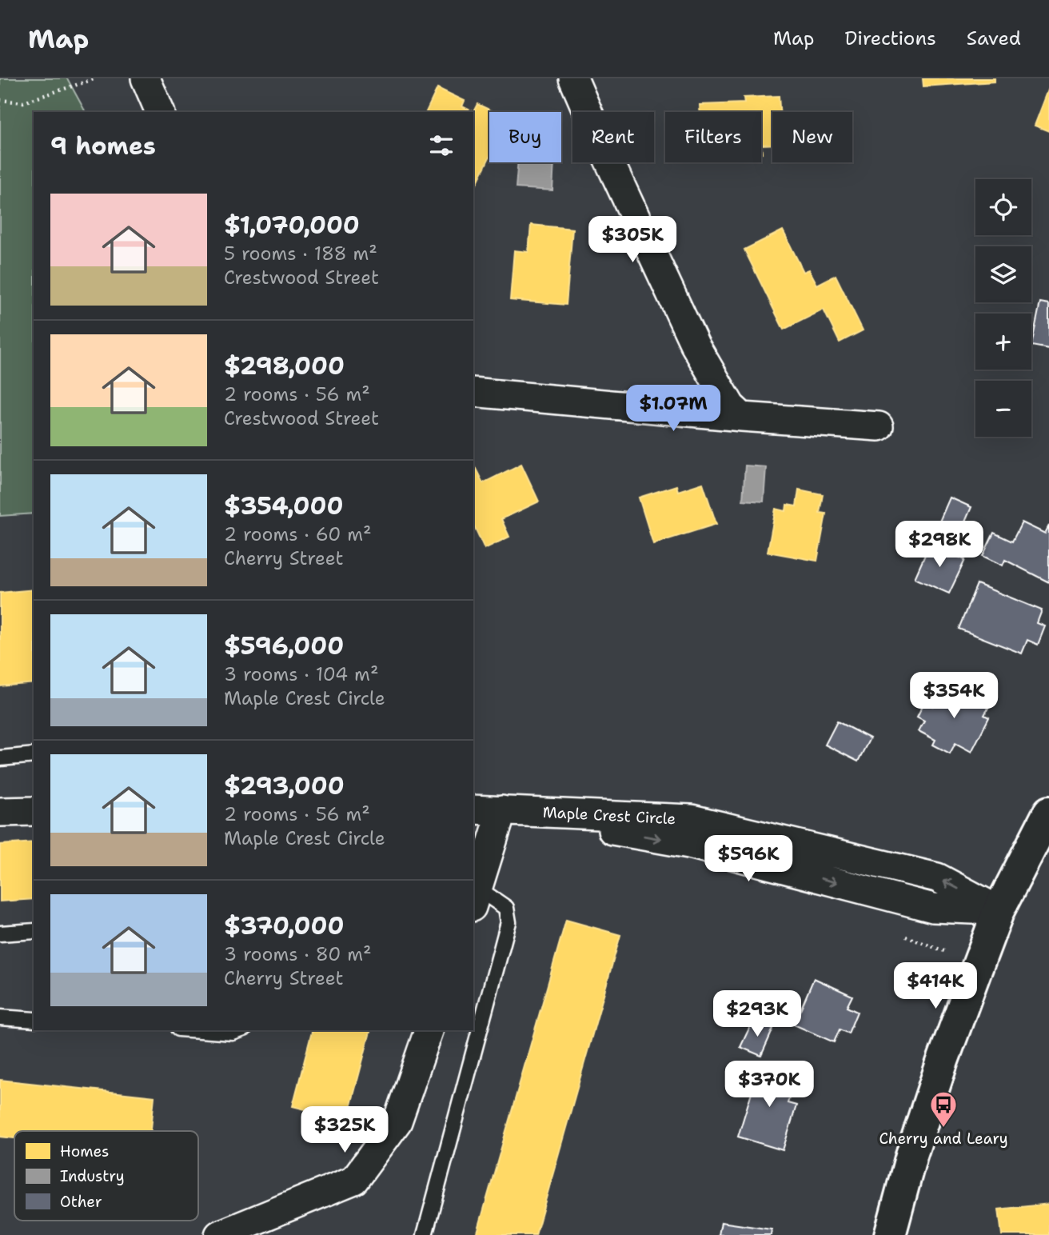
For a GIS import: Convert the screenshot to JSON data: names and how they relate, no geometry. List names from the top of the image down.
{
  "streets": {
    "street": ["Maple Crest Circle"]
  },
  "places": {
    "bus stop": ["Cherry and Leary"]
  },
  "legend": ["Homes", "Industry", "Other"],
  "page": {
    "header": "Map",
    "nav": ["Map", "Directions", "Saved"],
    "chip": [
      "Buy",
      "Rent",
      "Filters",
      "New"
    ],
    "heading": "9 homes",
    "map_buttons": ["+", "−"],
    "list": [
      {
        "name": "$1,070,000",
        "note": "5 rooms · 188 m² · Crestwood Street"
      },
      {
        "name": "$298,000",
        "note": "2 rooms · 56 m² · Crestwood Street"
      },
      {
        "name": "$354,000",
        "note": "2 rooms · 60 m² · Cherry Street"
      },
      {
        "name": "$596,000",
        "note": "3 rooms · 104 m² · Maple Crest Circle"
      },
      {
        "name": "$293,000",
        "note": "2 rooms · 56 m² · Maple Crest Circle"
      },
      {
        "name": "$370,000",
        "note": "3 rooms · 80 m² · Cherry Street"
      }
    ],
    "price": [
      "$305K",
      "$1.07M",
      "$298K",
      "$354K",
      "$596K",
      "$414K",
      "$293K",
      "$370K",
      "$325K"
    ]
  }
}
